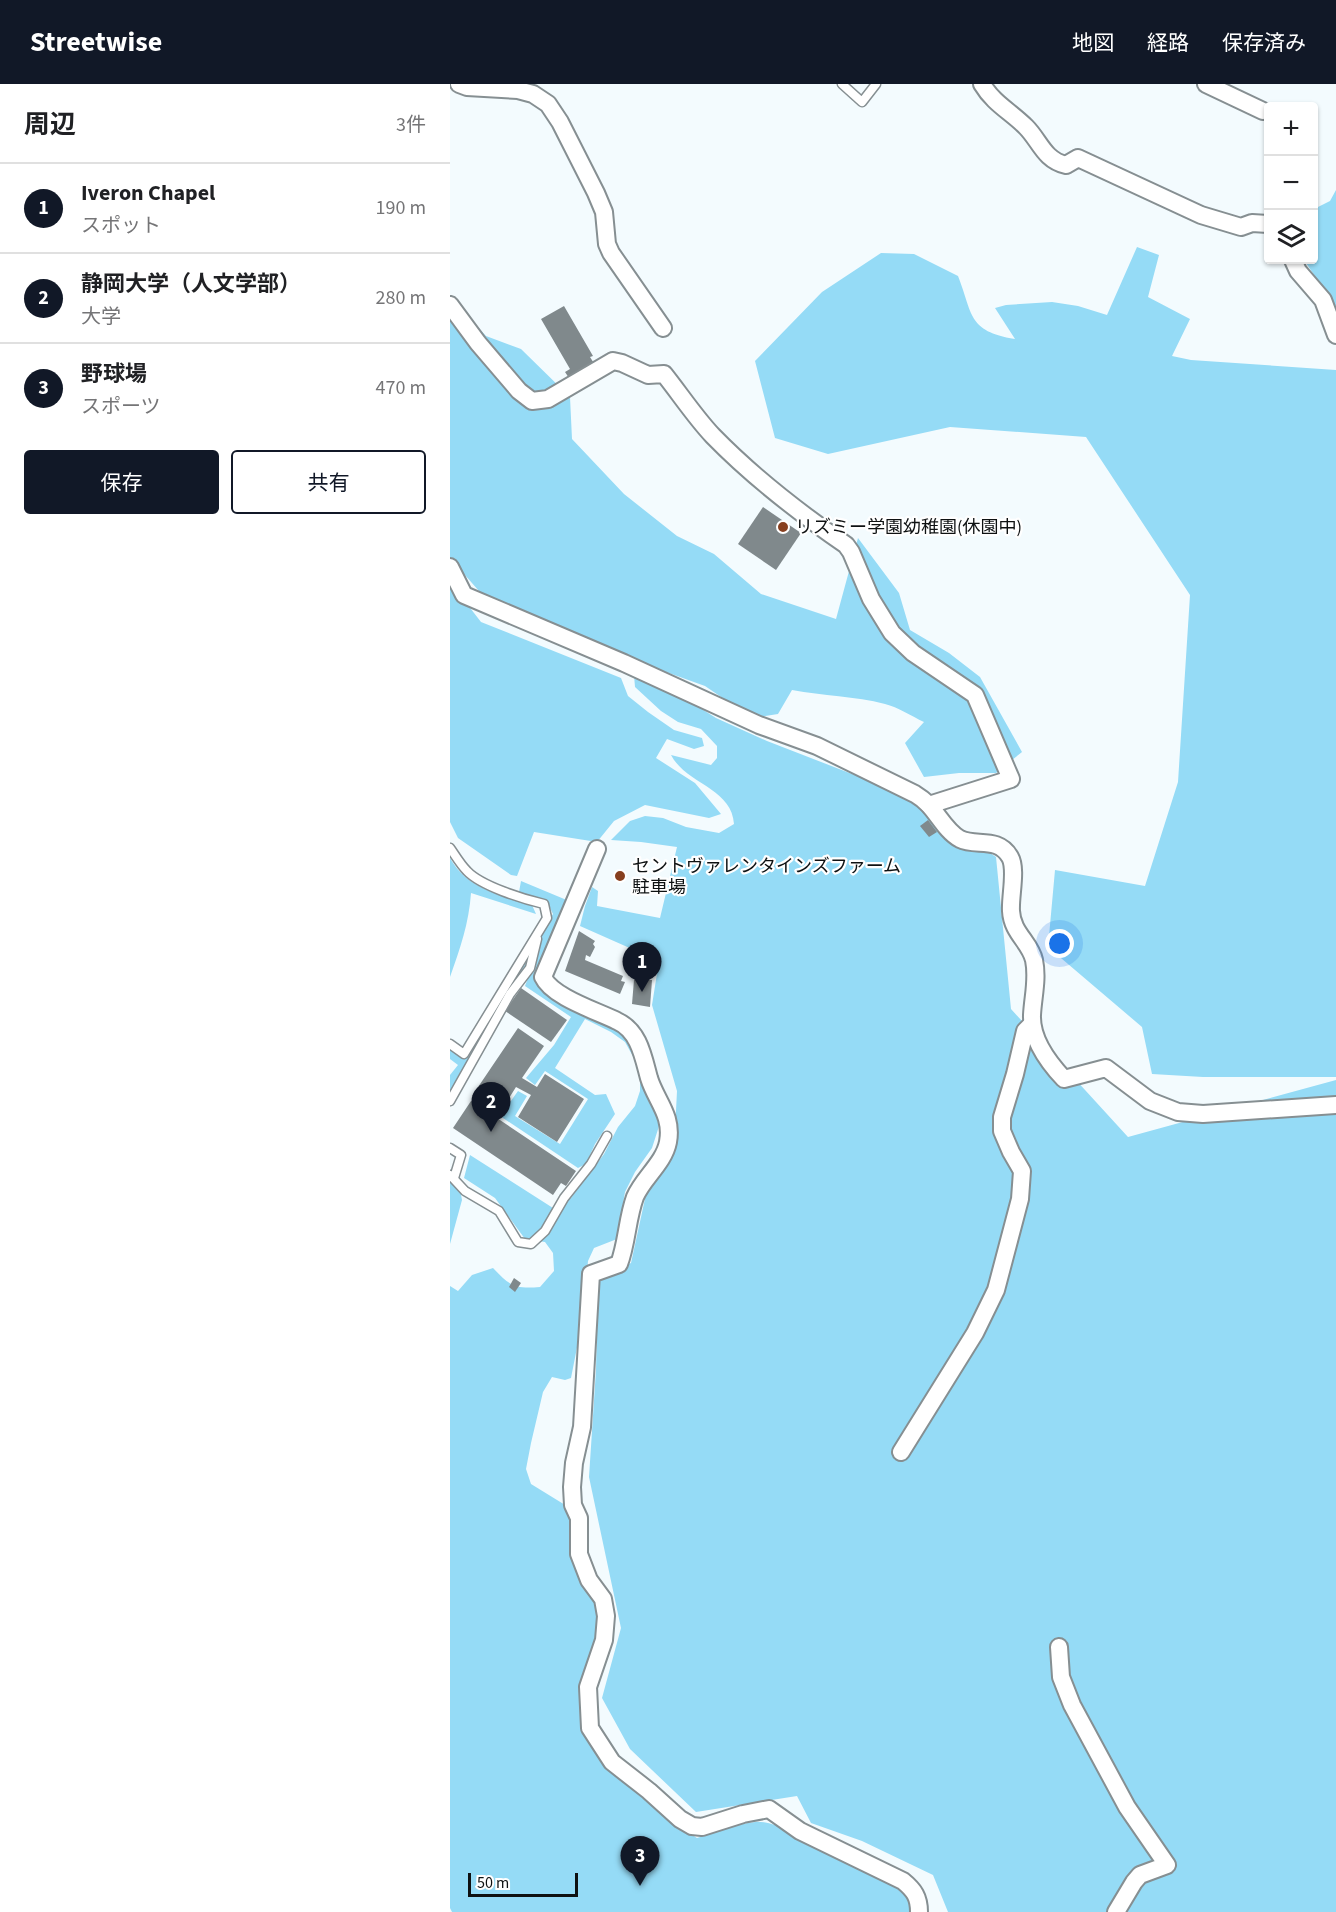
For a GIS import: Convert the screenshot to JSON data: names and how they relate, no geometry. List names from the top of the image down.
{
  "places": ["リズミー学園幼稚園(休園中)", "セントヴァレンタインズファーム 駐車場"],
  "scale_bar": "50 m",
  "page": {
    "header": "Streetwise",
    "nav": ["地図", "経路", "保存済み"],
    "heading": ["周辺", "3件"],
    "map_buttons": ["+", "−"],
    "list": [
      {
        "mark": "1",
        "name": "Iveron Chapel",
        "note": "スポット",
        "value": "190 m"
      },
      {
        "mark": "2",
        "name": "静岡大学（人文学部）",
        "note": "大学",
        "value": "280 m"
      },
      {
        "mark": "3",
        "name": "野球場",
        "note": "スポーツ",
        "value": "470 m"
      }
    ],
    "buttons": ["保存", "共有"],
    "pins": ["1", "2", "3"],
    "scale": "50 m"
  }
}
